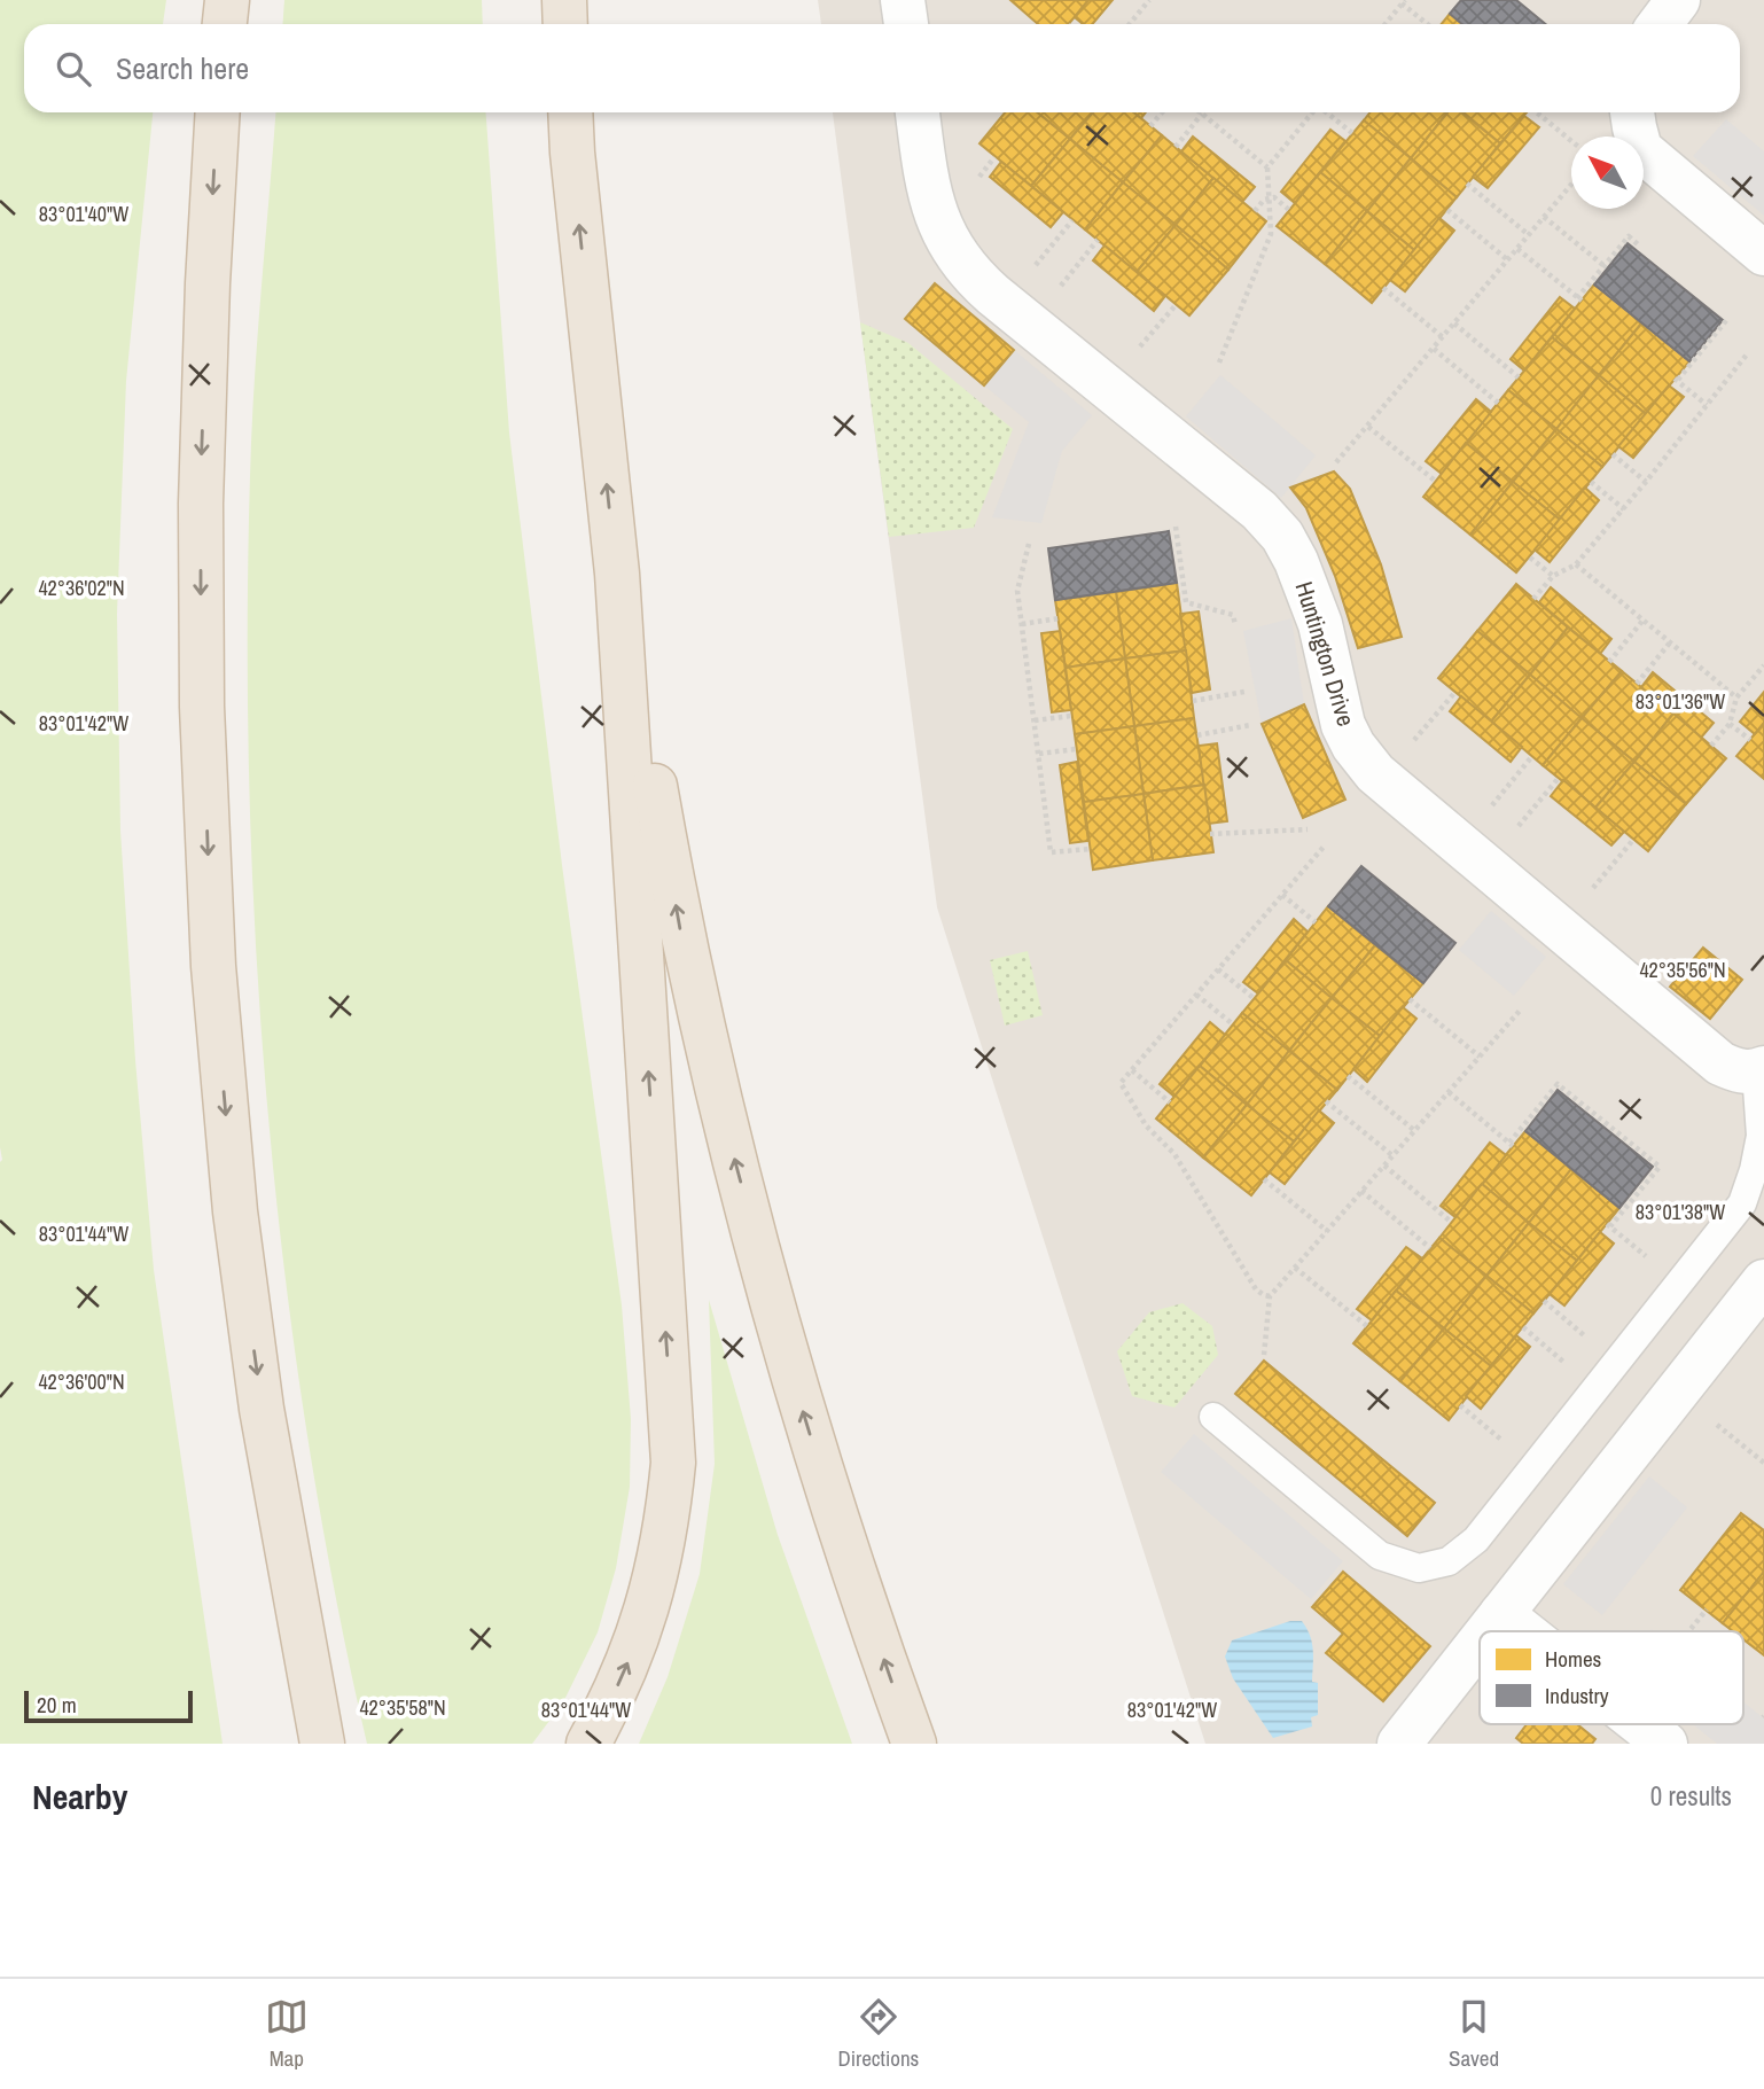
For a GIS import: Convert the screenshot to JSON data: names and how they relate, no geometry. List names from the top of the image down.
{
  "streets": {
    "street": ["Huntington Drive"]
  },
  "legend": ["Homes", "Industry"],
  "scale_bar": "20 m",
  "north": "top left",
  "page": {
    "search": "Search here",
    "scale": "20 m",
    "heading": ["Nearby", "0 results"],
    "nav": ["Map", "Directions", "Saved"]
  },
  "coordinates": [
    "83°01'40\"W",
    "42°36'02\"N",
    "83°01'36\"W",
    "83°01'42\"W",
    "42°35'56\"N",
    "83°01'38\"W",
    "83°01'44\"W",
    "42°36'00\"N",
    "42°35'58\"N"
  ]
}
